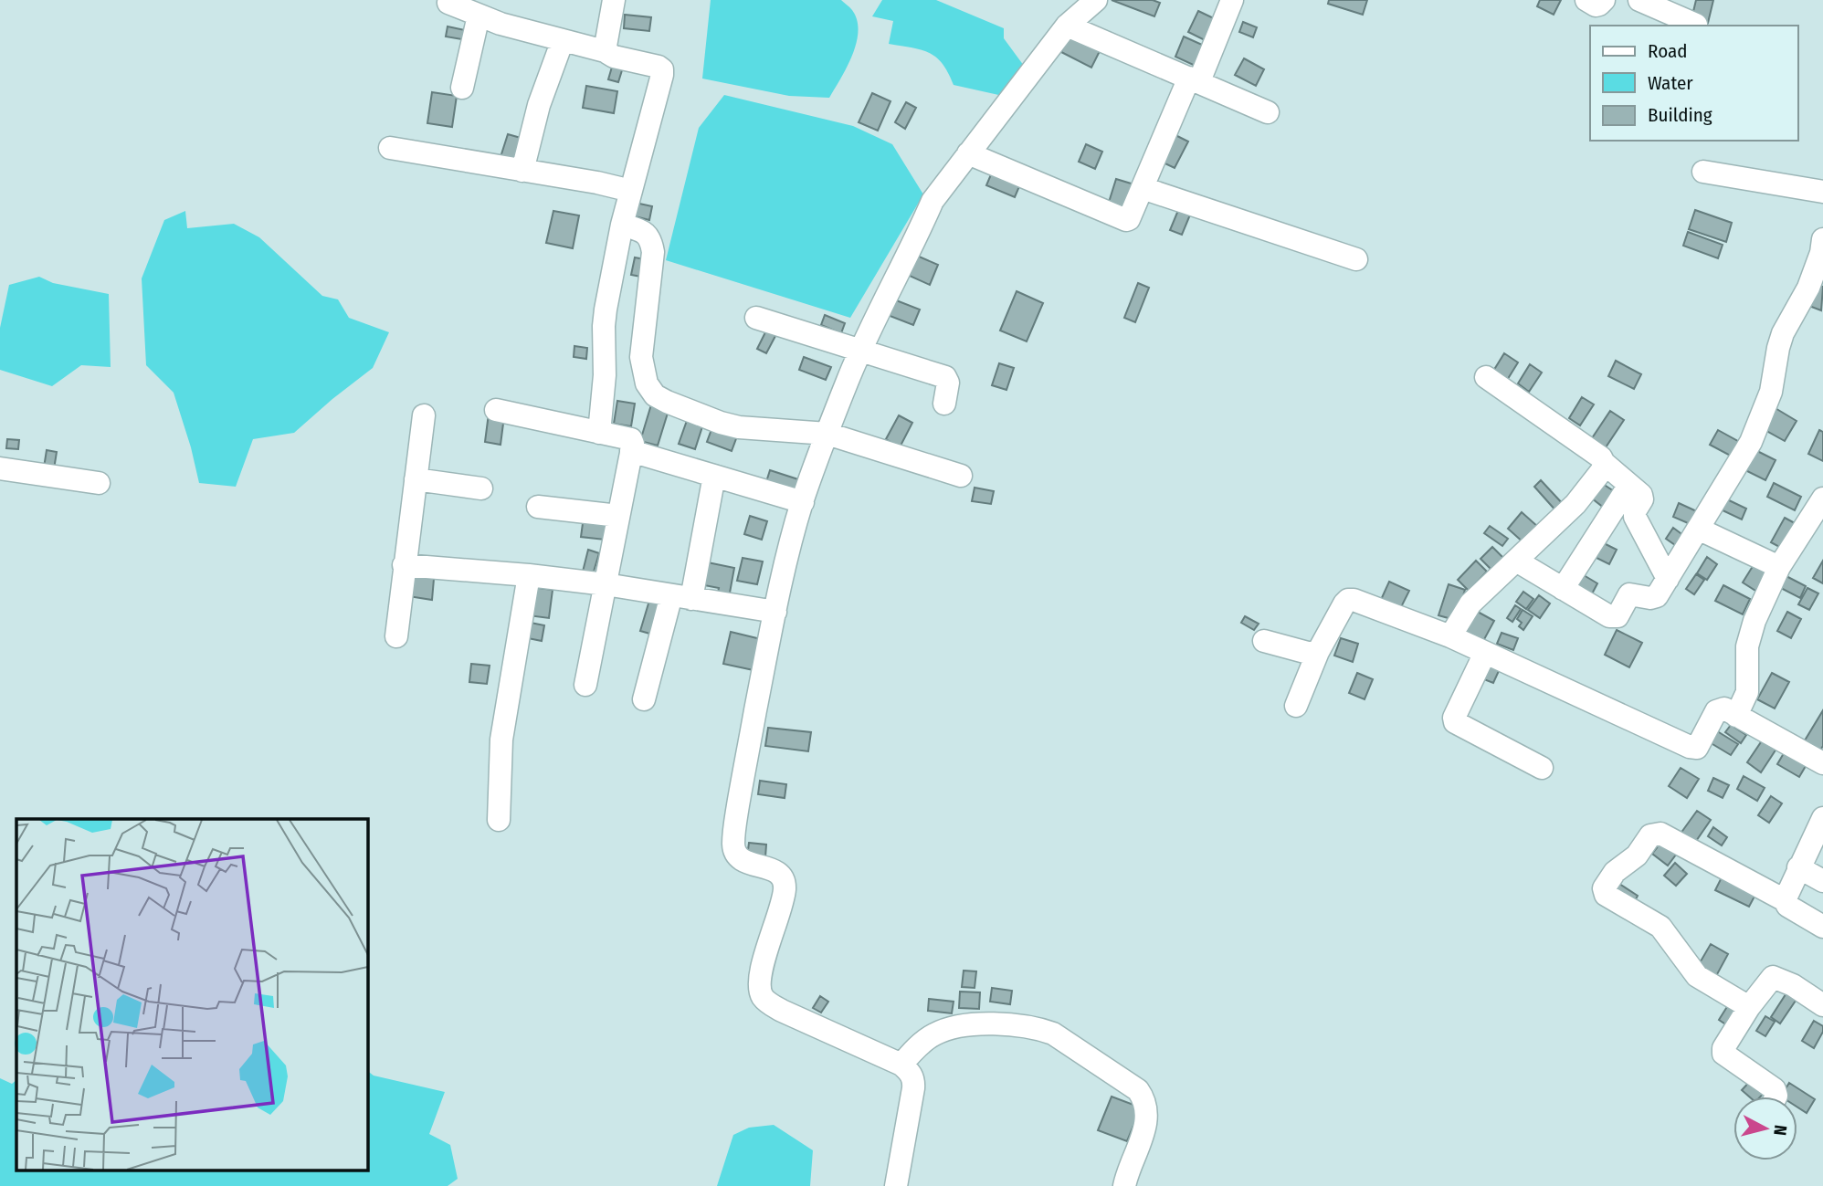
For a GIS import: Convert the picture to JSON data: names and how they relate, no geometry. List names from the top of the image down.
{
  "legend": ["Road", "Water", "Building"],
  "north": "right"
}
